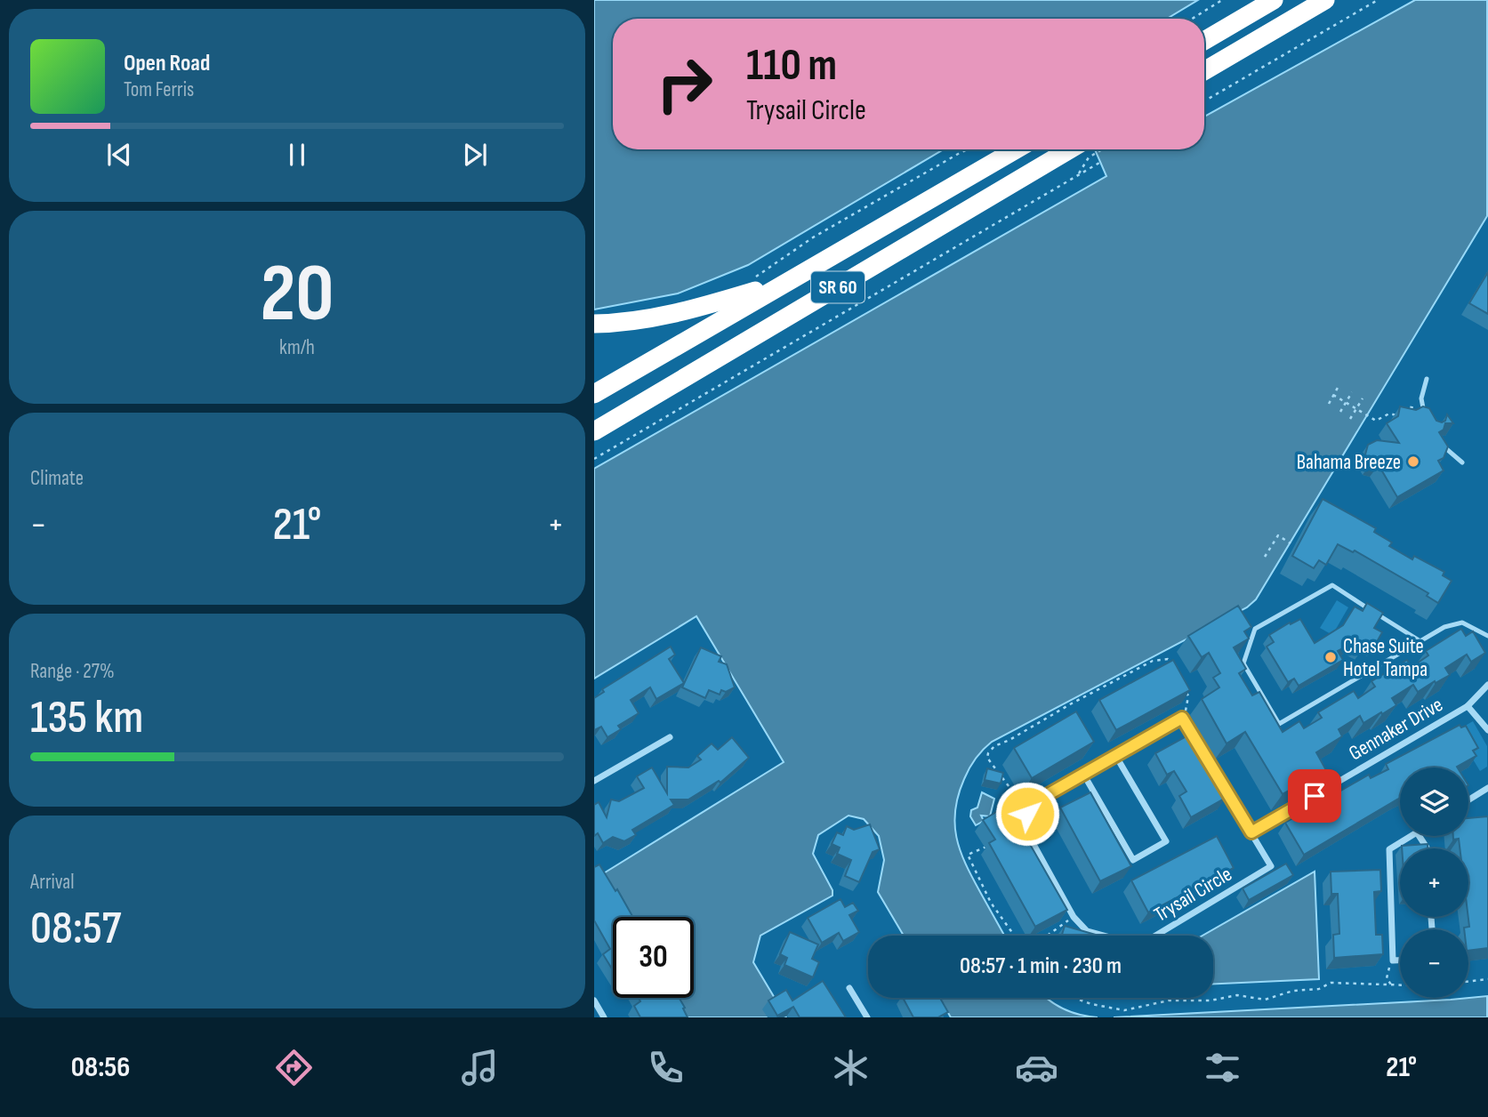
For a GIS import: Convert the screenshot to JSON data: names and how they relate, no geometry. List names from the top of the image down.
{
  "streets": {
    "highway": ["SR 60"],
    "street": ["Gennaker Drive", "Trysail Circle"]
  },
  "crossings": [
    ["Gennaker Drive", "Trysail Circle"]
  ],
  "places": ["Bahama Breeze", "Chase Suite Hotel Tampa"],
  "page": {
    "turn": ["110 m", "Trysail Circle"],
    "song": ["Open Road", "Tom Ferris"],
    "tile": [
      ["20", "km/h"],
      "Climate",
      ["Range · 27%", "135 km"],
      ["Arrival", "08:57"]
    ],
    "heat": ["−", "21°", "+"],
    "map_buttons": ["+", "−"],
    "limit": "30",
    "trip": "08:57 · 1 min · 230 m",
    "tabs": ["08:56", "21°"]
  }
}
